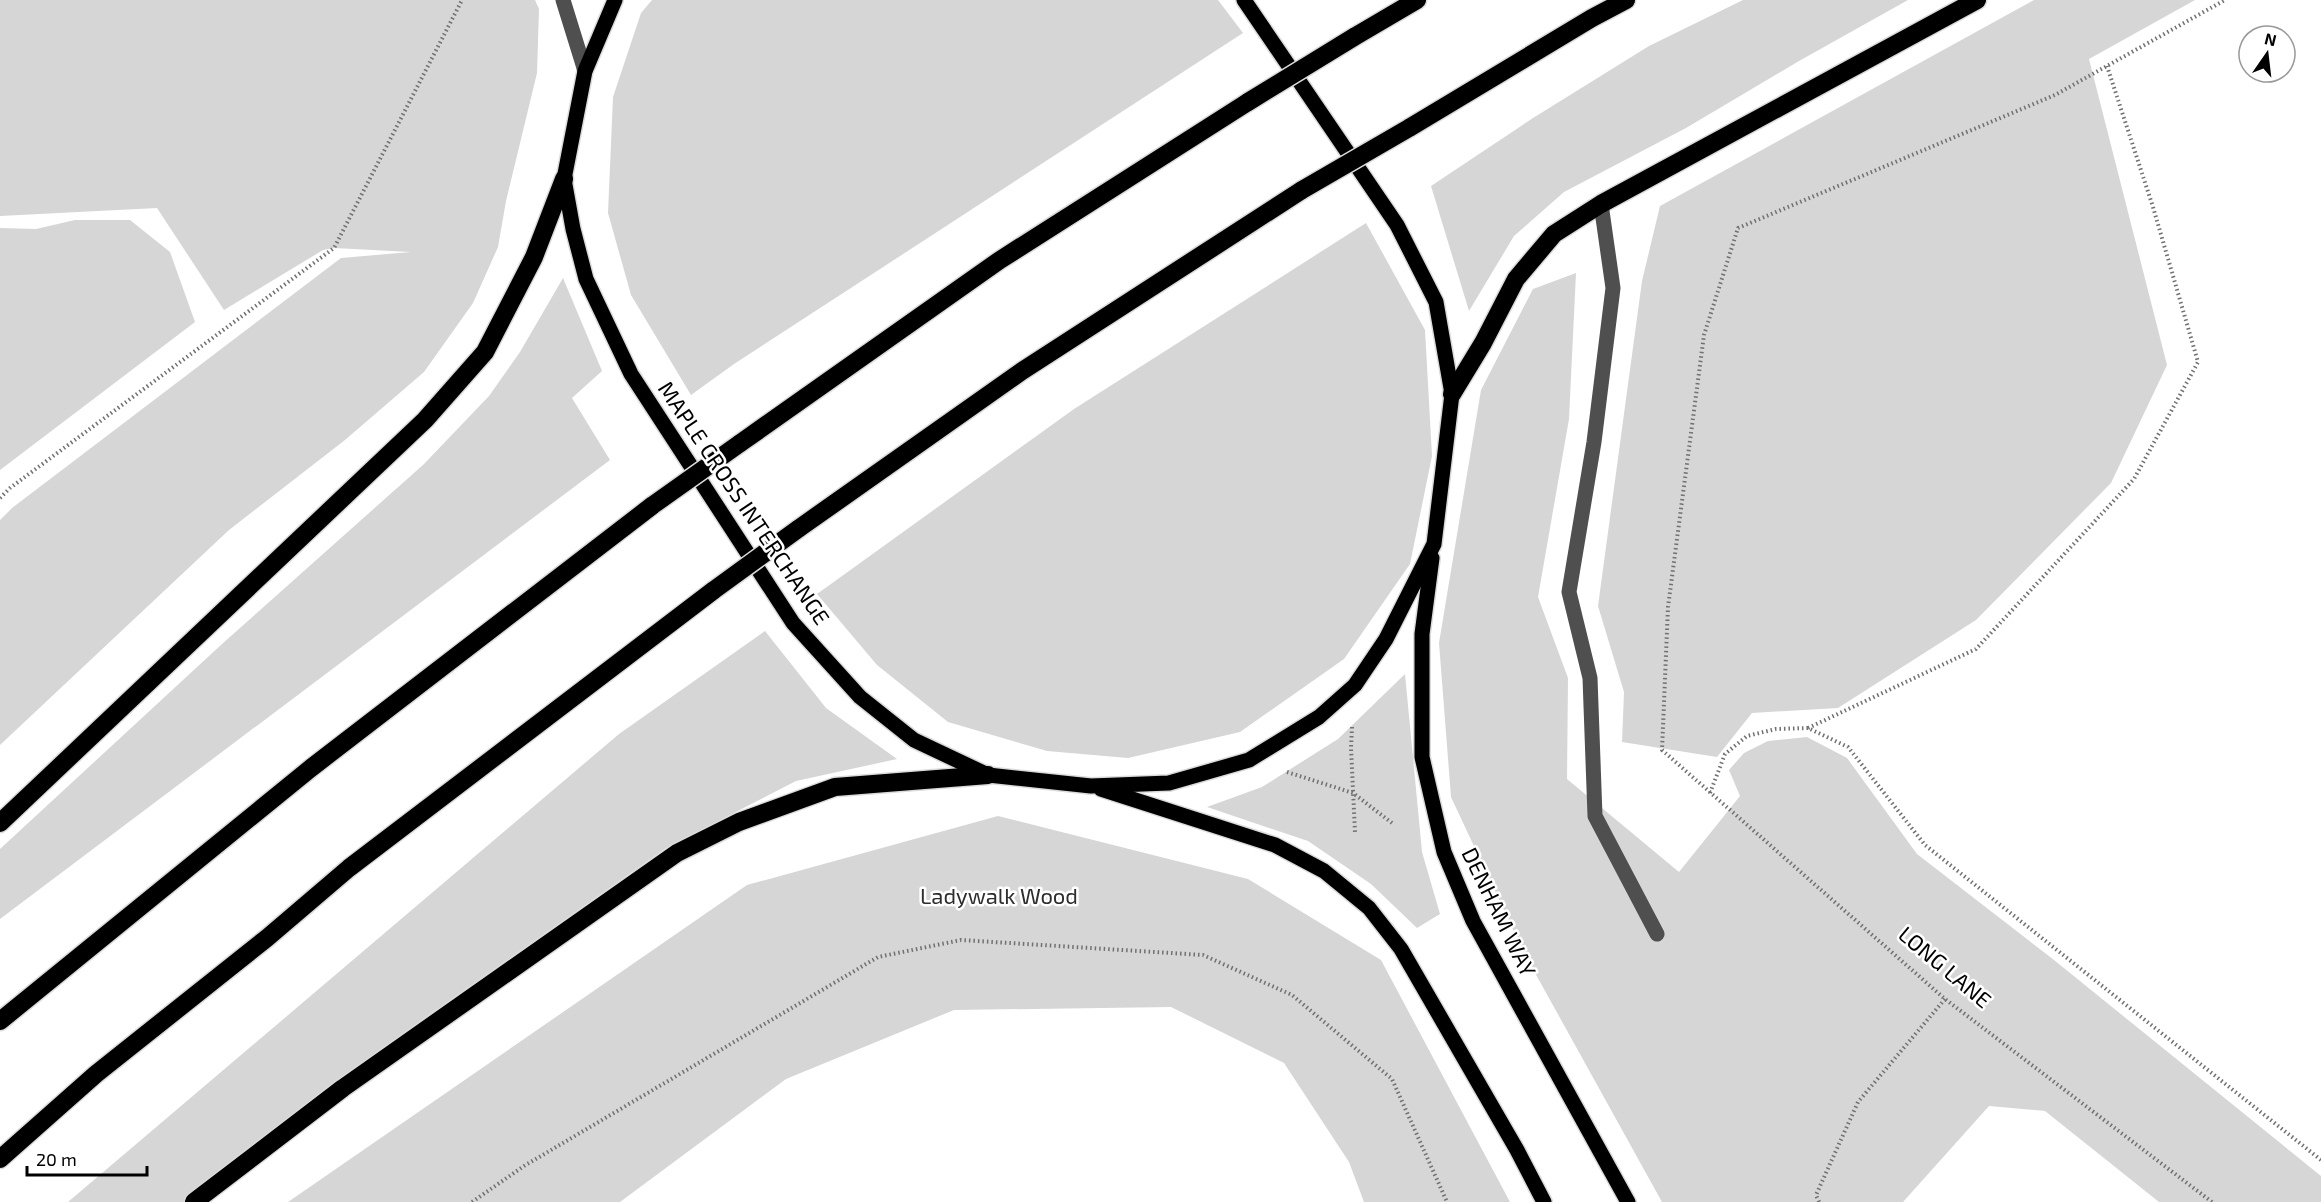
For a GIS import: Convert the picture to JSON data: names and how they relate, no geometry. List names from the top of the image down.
{
  "streets": {
    "main road": ["MAPLE CROSS INTERCHANGE", "DENHAM WAY"],
    "path": ["LONG LANE"]
  },
  "crossings": [
    ["MAPLE CROSS INTERCHANGE", "DENHAM WAY"]
  ],
  "parks": ["Ladywalk Wood"],
  "scale_bar": "20 m",
  "north": "top"
}
